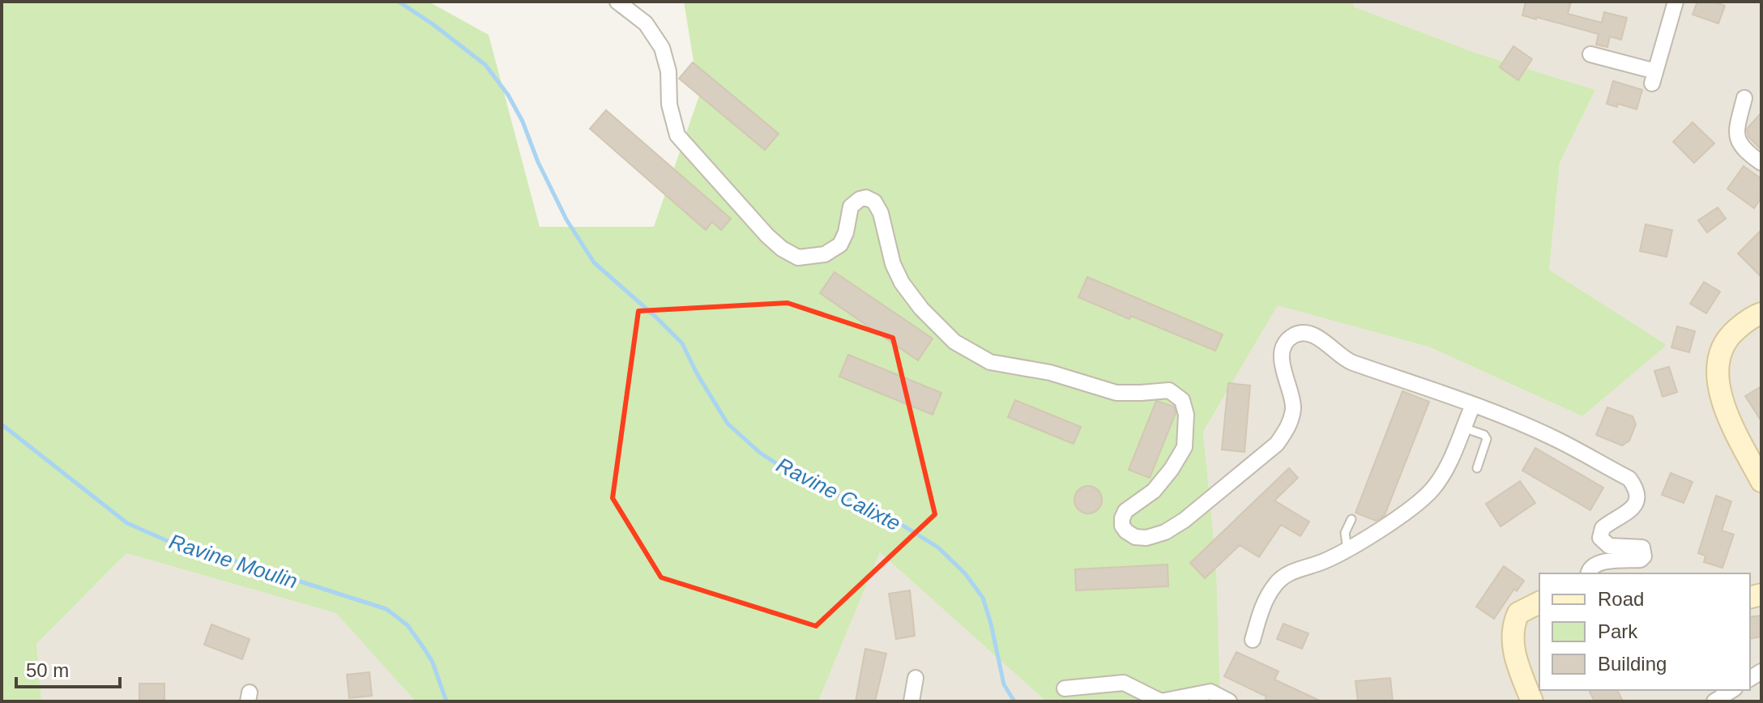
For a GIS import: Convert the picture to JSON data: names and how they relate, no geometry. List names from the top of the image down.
{
  "water": ["Ravine Calixte", "Ravine Moulin"],
  "legend": ["Road", "Park", "Building"],
  "scale_bar": "50 m"
}
